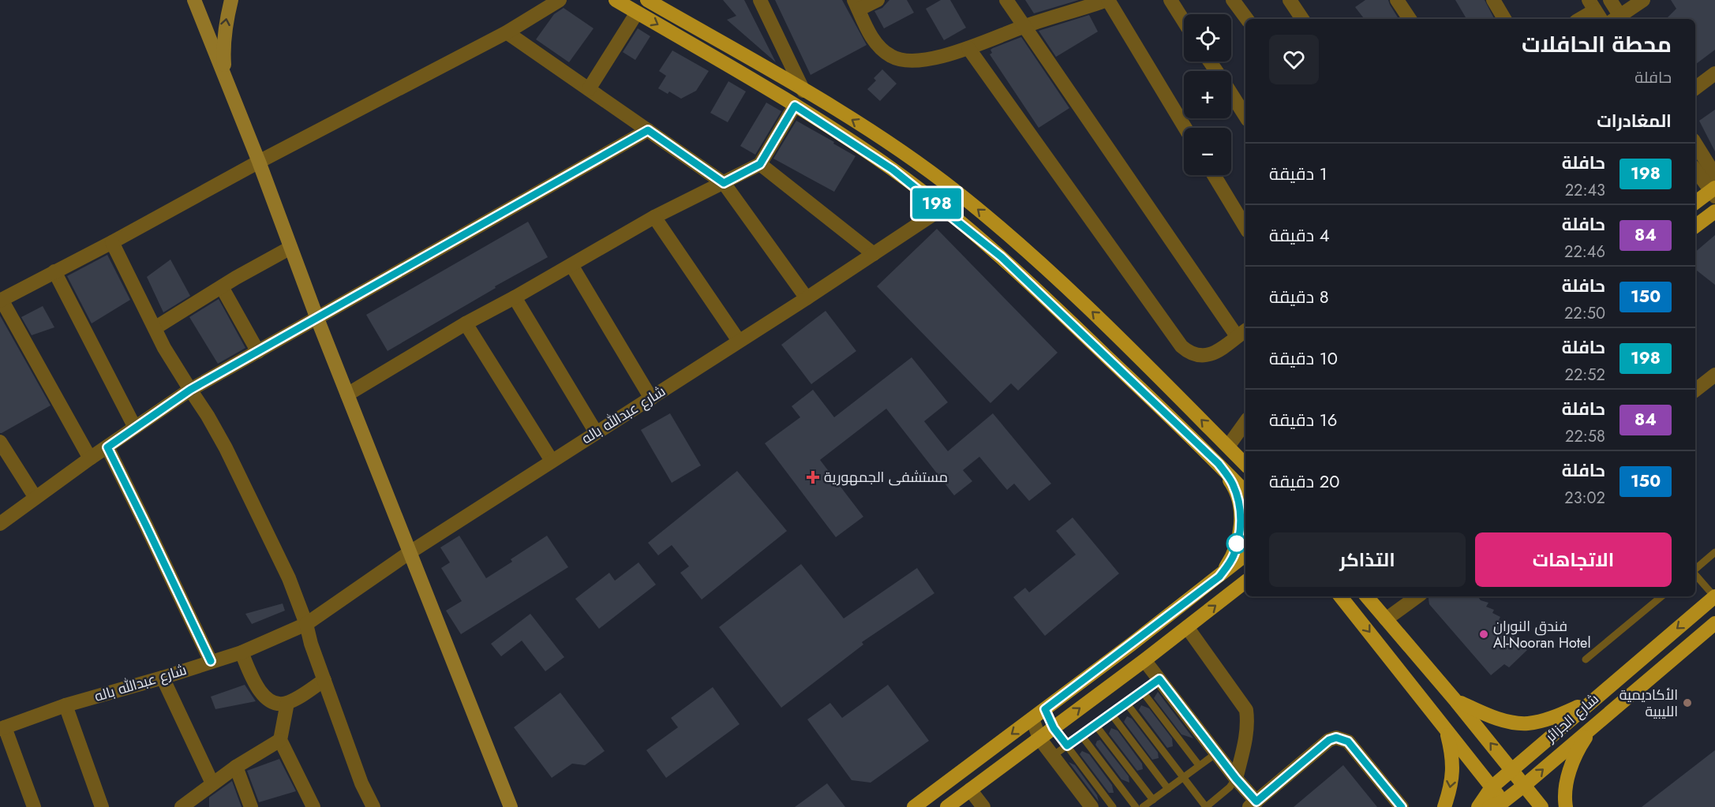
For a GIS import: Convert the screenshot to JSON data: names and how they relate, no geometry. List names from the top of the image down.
{
  "streets": {
    "main road": ["شارع الجزائر"],
    "street": ["شارع عبدالله باله"]
  },
  "places": {
    "health": ["مستشفى الجمهورية"],
    "other": ["فندق النوران Al-Nooran Hotel", "الأكاديمية الليبية"]
  },
  "lines": ["bus line 198"],
  "page": {
    "on_map": "198",
    "map_buttons": ["+", "−"],
    "heading": [
      ["محطة الحافلات", "حافلة"],
      "المغادرات"
    ],
    "list": [
      {
        "mark": "198",
        "name": "حافلة",
        "note": "22:43",
        "value": "1 دقيقة"
      },
      {
        "mark": "84",
        "name": "حافلة",
        "note": "22:46",
        "value": "4 دقيقة"
      },
      {
        "mark": "150",
        "name": "حافلة",
        "note": "22:50",
        "value": "8 دقيقة"
      },
      {
        "mark": "198",
        "name": "حافلة",
        "note": "22:52",
        "value": "10 دقيقة"
      },
      {
        "mark": "84",
        "name": "حافلة",
        "note": "22:58",
        "value": "16 دقيقة"
      },
      {
        "mark": "150",
        "name": "حافلة",
        "note": "23:02",
        "value": "20 دقيقة"
      }
    ],
    "buttons": ["الاتجاهات", "التذاكر"]
  }
}
